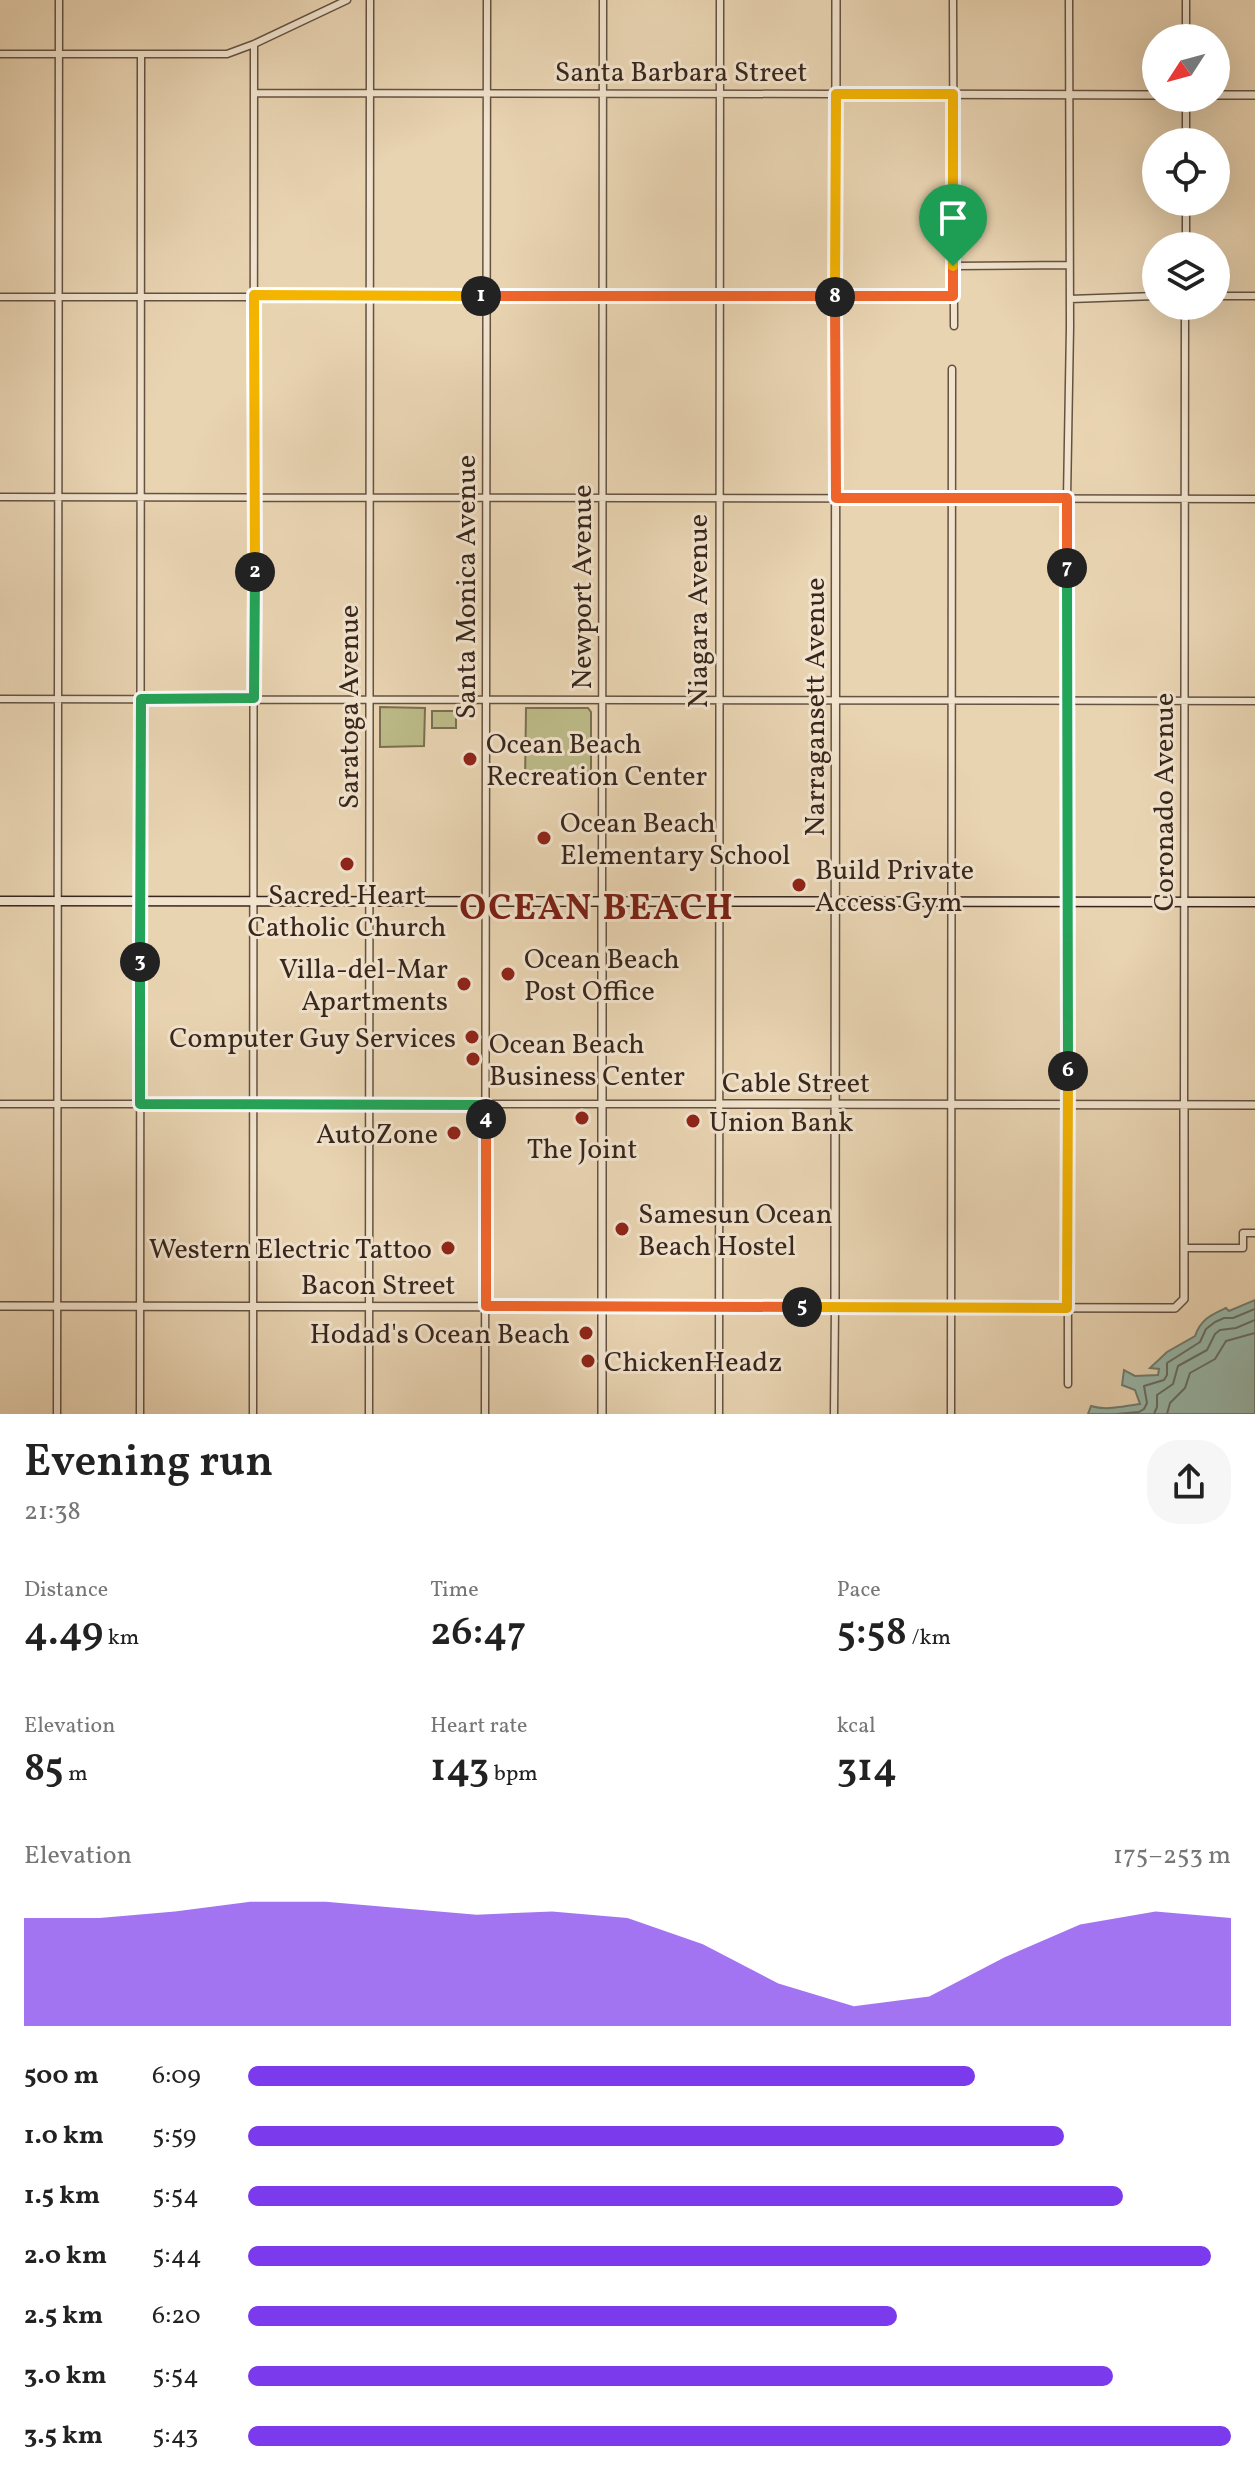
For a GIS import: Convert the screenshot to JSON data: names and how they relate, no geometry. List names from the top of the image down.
{
  "streets": {
    "street": [
      "Santa Barbara Street",
      "Santa Monica Avenue",
      "Newport Avenue",
      "Niagara Avenue",
      "Saratoga Avenue",
      "Narragansett Avenue",
      "Coronado Avenue",
      "Cable Street",
      "Bacon Street"
    ]
  },
  "crossings": [
    ["Santa Barbara Street", "Santa Monica Avenue"],
    ["Santa Barbara Street", "Newport Avenue"],
    ["Santa Barbara Street", "Niagara Avenue"],
    ["Santa Barbara Street", "Saratoga Avenue"],
    ["Santa Barbara Street", "Narragansett Avenue"],
    ["Santa Monica Avenue", "Cable Street"],
    ["Santa Monica Avenue", "Bacon Street"],
    ["Newport Avenue", "Cable Street"],
    ["Newport Avenue", "Bacon Street"],
    ["Niagara Avenue", "Cable Street"],
    ["Niagara Avenue", "Bacon Street"],
    ["Saratoga Avenue", "Cable Street"],
    ["Saratoga Avenue", "Bacon Street"],
    ["Narragansett Avenue", "Cable Street"],
    ["Narragansett Avenue", "Bacon Street"],
    ["Coronado Avenue", "Cable Street"],
    ["Coronado Avenue", "Bacon Street"]
  ],
  "districts": ["OCEAN BEACH"],
  "places": [
    "Ocean Beach Recreation Center",
    "Ocean Beach Elementary School",
    "Sacred Heart Catholic Church",
    "Build Private Access Gym",
    "Ocean Beach Post Office",
    "Villa-del-Mar Apartments",
    "Computer Guy Services",
    "Ocean Beach Business Center",
    "The Joint",
    "Union Bank",
    "AutoZone",
    "Samesun Ocean Beach Hostel",
    "Western Electric Tattoo",
    "Hodad's Ocean Beach",
    "ChickenHeadz"
  ],
  "north": "bottom left",
  "page": {
    "pins": [
      "1",
      "8",
      "7",
      "2",
      "3",
      "6",
      "4",
      "5"
    ],
    "heading": ["Evening run", "21:38"],
    "stats": [
      ["Distance", "4.49 km"],
      ["Time", "26:47"],
      ["Pace", "5:58 /km"],
      ["Elevation", "85 m"],
      ["Heart rate", "143 bpm"],
      ["kcal", "314"]
    ],
    "chart": ["Elevation", "175–253 m"],
    "list": [
      {
        "name": "500 m",
        "note": "6:09"
      },
      {
        "name": "1.0 km",
        "note": "5:59"
      },
      {
        "name": "1.5 km",
        "note": "5:54"
      },
      {
        "name": "2.0 km",
        "note": "5:44"
      },
      {
        "name": "2.5 km",
        "note": "6:20"
      },
      {
        "name": "3.0 km",
        "note": "5:54"
      },
      {
        "name": "3.5 km",
        "note": "5:43"
      }
    ]
  }
}
